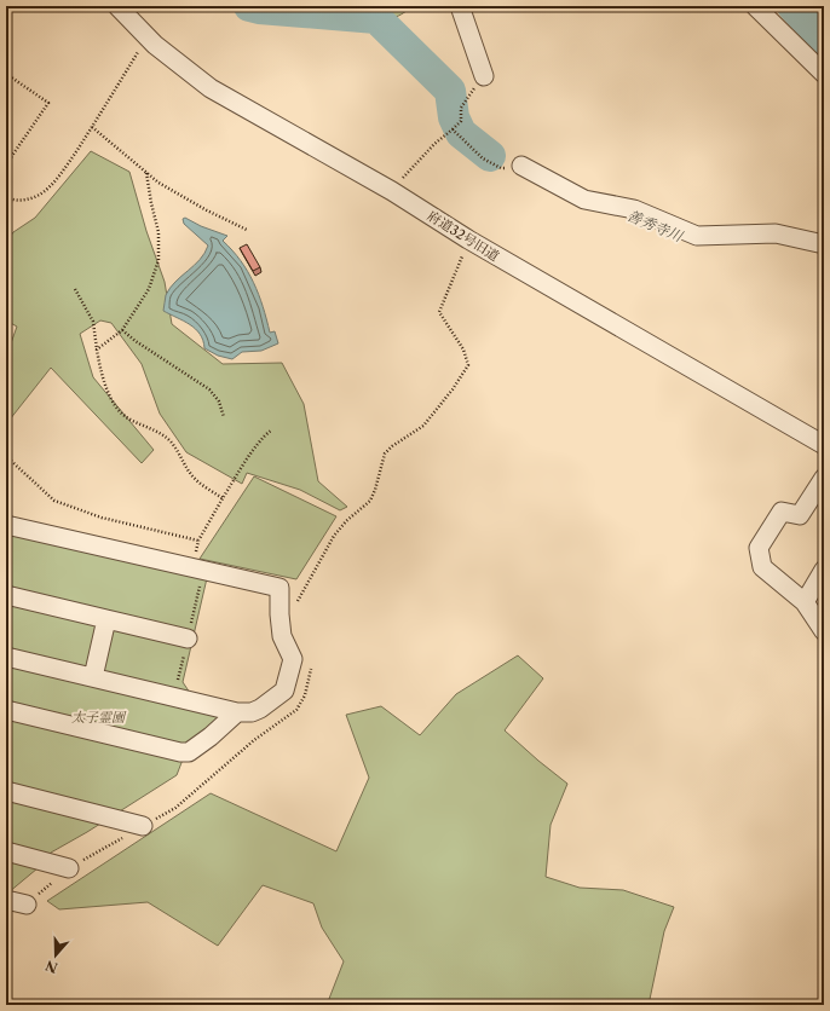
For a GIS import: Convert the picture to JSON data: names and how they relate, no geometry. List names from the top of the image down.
{
  "streets": {
    "street": ["府道32号旧道"]
  },
  "water": ["善秀寺川"],
  "parks": ["太子霊園"],
  "north": "bottom"
}
